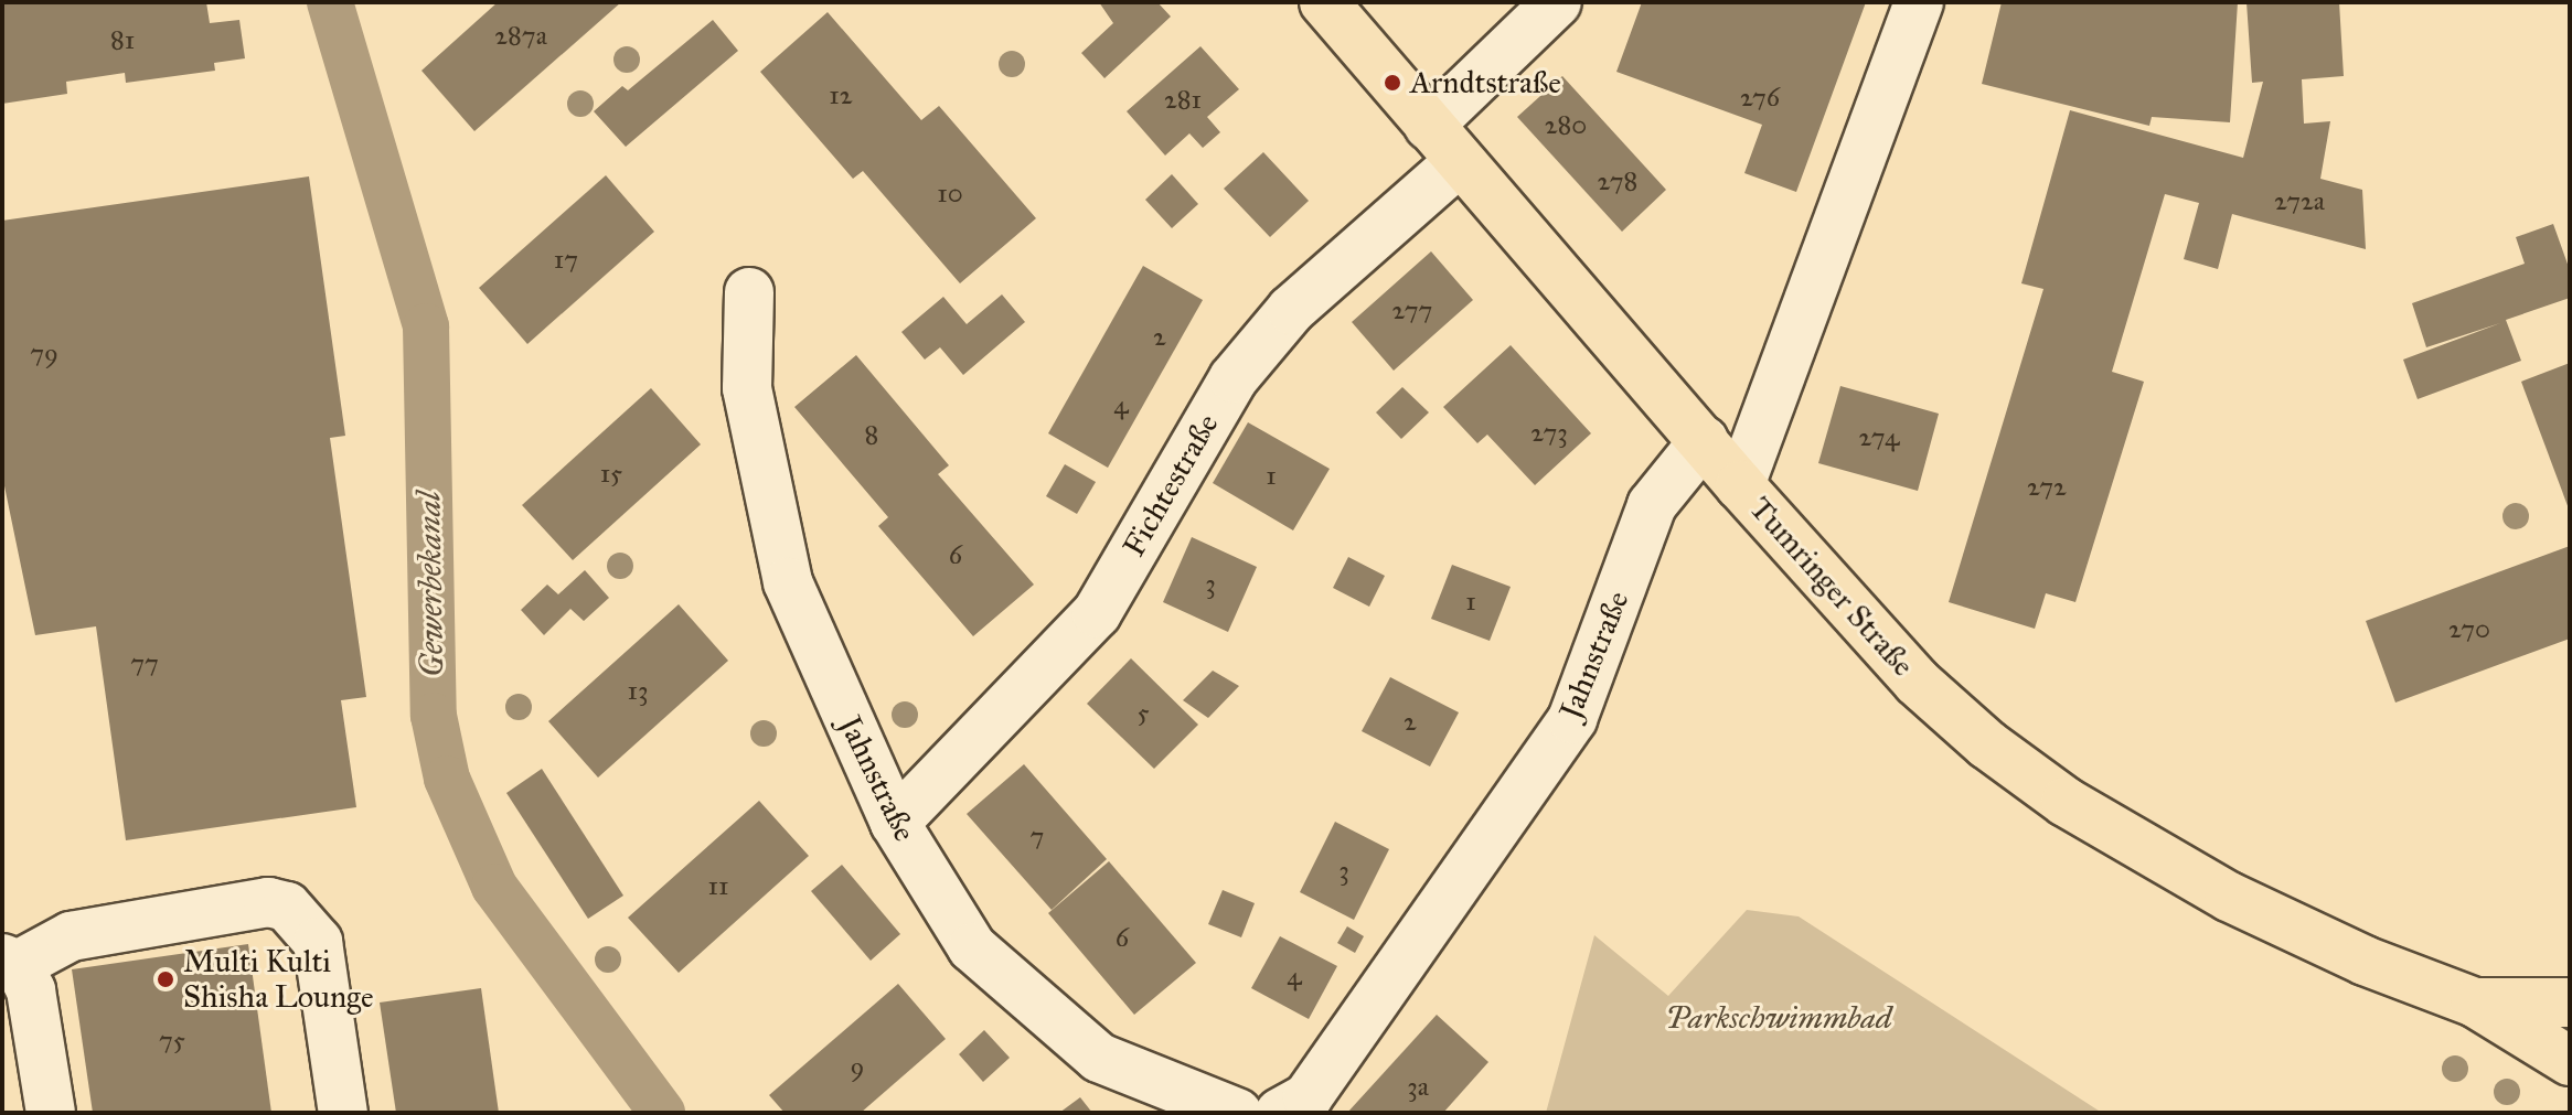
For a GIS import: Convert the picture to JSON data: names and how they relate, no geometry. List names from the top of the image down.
{
  "streets": {
    "main road": ["Tumringer Straße"],
    "street": ["Fichtestraße", "Jahnstraße"]
  },
  "crossings": [
    ["Fichtestraße", "Tumringer Straße"],
    ["Fichtestraße", "Jahnstraße"],
    ["Tumringer Straße", "Jahnstraße"]
  ],
  "water": ["Gewerbekanal"],
  "parks": ["Parkschwimmbad"],
  "places": ["Arndtstraße", "Multi Kulti Shisha Lounge"],
  "house_numbers": [
    "287a",
    "81",
    "12",
    "276",
    "281",
    "280",
    "278",
    "10",
    "272a",
    "17",
    "277",
    "2",
    "79",
    "4",
    "273",
    "8",
    "274",
    "15",
    "1",
    "272",
    "6",
    "3",
    "1",
    "270",
    "77",
    "13",
    "5",
    "2",
    "7",
    "3",
    "11",
    "6",
    "4",
    "75",
    "9",
    "3a"
  ]
}
